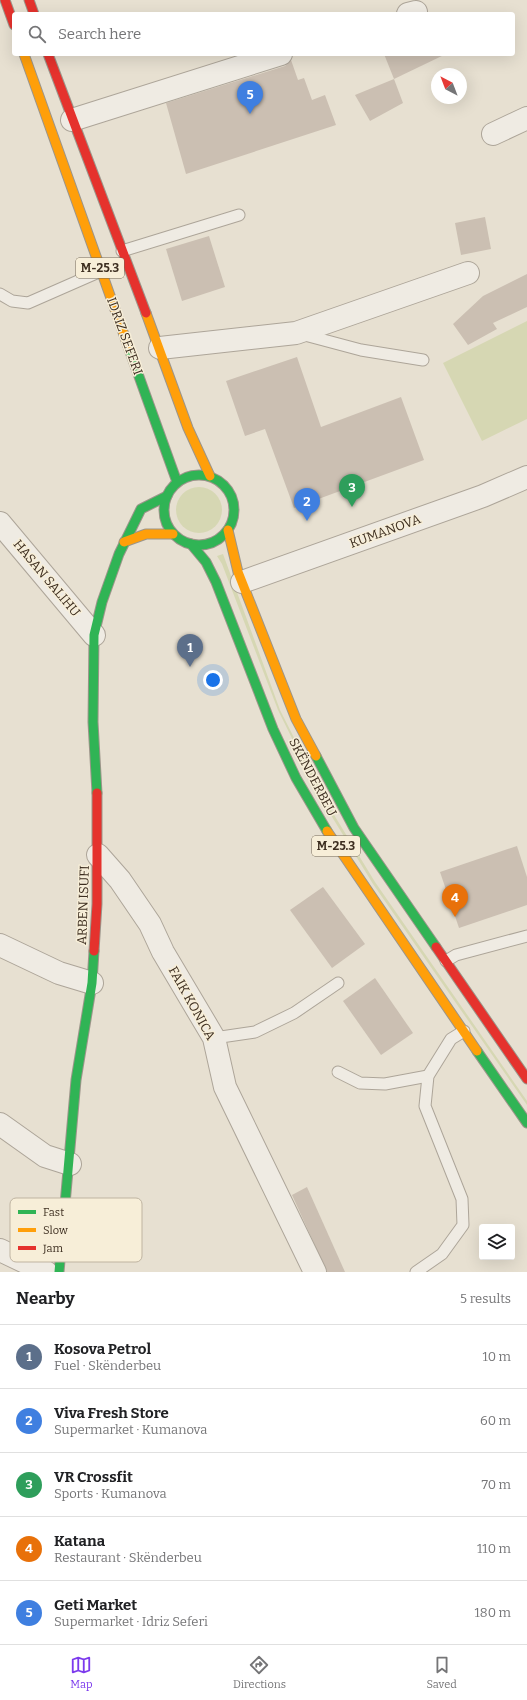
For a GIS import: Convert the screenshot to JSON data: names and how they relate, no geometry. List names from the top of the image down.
{
  "streets": {
    "main road": [
      "M-25.3",
      "IDRIZ SEFERI",
      "SKËNDERBEU",
      "ARBEN ISUFI"
    ],
    "street": ["KUMANOVA", "HASAN SALIHU", "FAIK KONICA"]
  },
  "crossings": [
    ["M-25.3", "IDRIZ SEFERI"],
    ["M-25.3", "SKËNDERBEU"],
    ["M-25.3", "ARBEN ISUFI"],
    ["IDRIZ SEFERI", "SKËNDERBEU"],
    ["IDRIZ SEFERI", "ARBEN ISUFI"],
    ["KUMANOVA", "SKËNDERBEU"],
    ["HASAN SALIHU", "ARBEN ISUFI"],
    ["SKËNDERBEU", "ARBEN ISUFI"],
    ["ARBEN ISUFI", "FAIK KONICA"]
  ],
  "legend": ["Fast", "Slow", "Jam"],
  "north": "top left",
  "page": {
    "search": "Search here",
    "pins": [
      "5",
      "3",
      "2",
      "1",
      "4"
    ],
    "heading": ["Nearby", "5 results"],
    "list": [
      {
        "mark": "1",
        "name": "Kosova Petrol",
        "note": "Fuel · Skënderbeu",
        "value": "10 m"
      },
      {
        "mark": "2",
        "name": "Viva Fresh Store",
        "note": "Supermarket · Kumanova",
        "value": "60 m"
      },
      {
        "mark": "3",
        "name": "VR Crossfit",
        "note": "Sports · Kumanova",
        "value": "70 m"
      },
      {
        "mark": "4",
        "name": "Katana",
        "note": "Restaurant · Skënderbeu",
        "value": "110 m"
      },
      {
        "mark": "5",
        "name": "Geti Market",
        "note": "Supermarket · Idriz Seferi",
        "value": "180 m"
      }
    ],
    "nav": ["Map", "Directions", "Saved"]
  }
}
